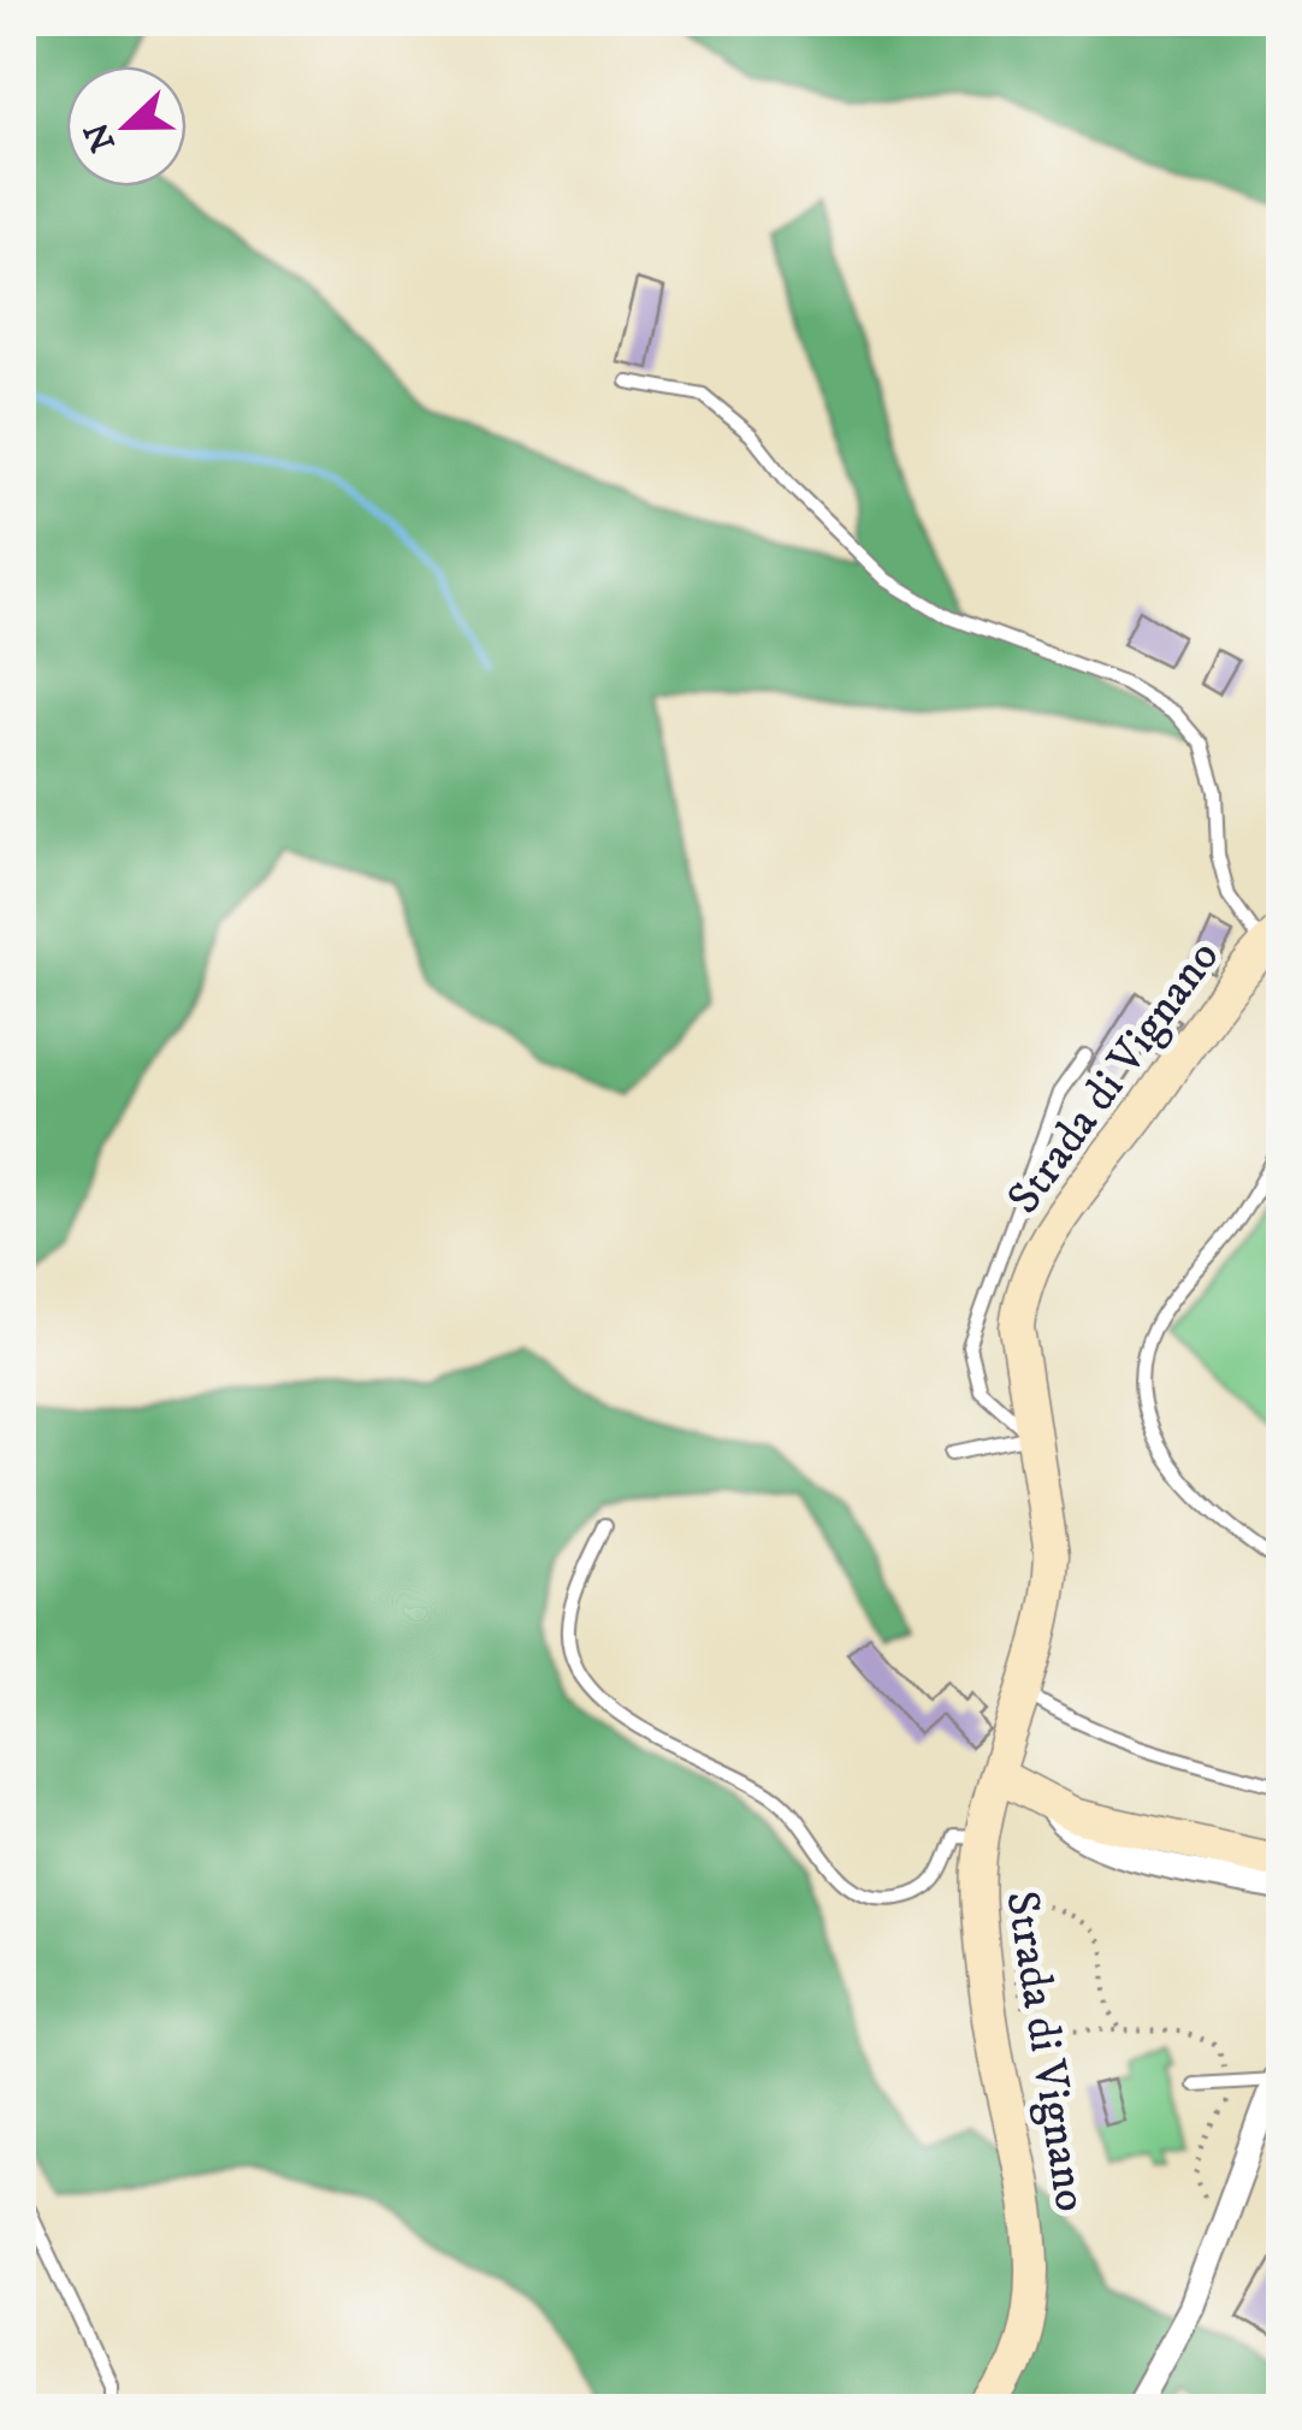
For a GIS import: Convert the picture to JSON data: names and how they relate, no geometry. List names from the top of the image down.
{
  "streets": {
    "street": ["Strada di Vignano"]
  },
  "north": "left"
}
